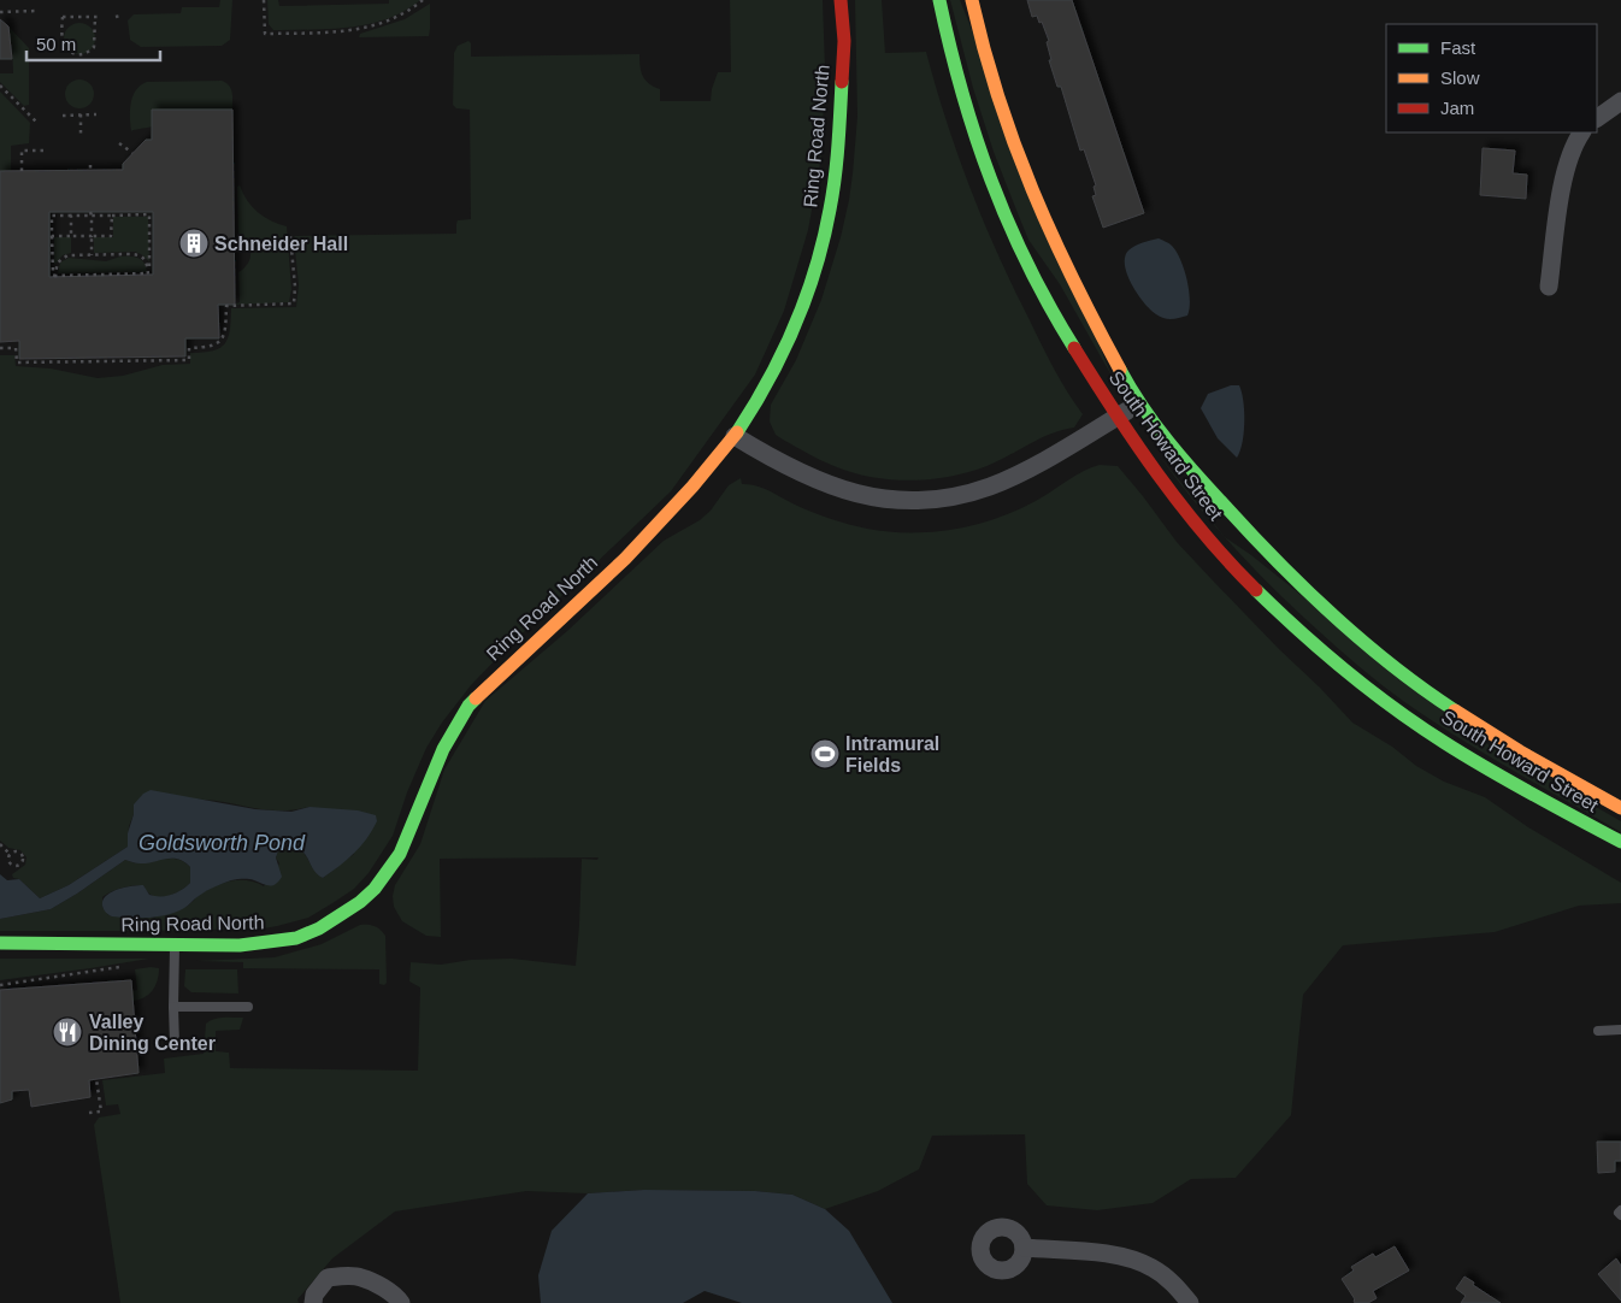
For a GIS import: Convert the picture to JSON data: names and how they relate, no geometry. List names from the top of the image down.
{
  "streets": {
    "street": ["Ring Road North", "South Howard Street"]
  },
  "water": ["Goldsworth Pond"],
  "places": {
    "building": ["Schneider Hall"],
    "sports": ["Intramural Fields"],
    "restaurant": ["Valley Dining Center"]
  },
  "legend": ["Fast", "Slow", "Jam"],
  "scale_bar": "50 m"
}
